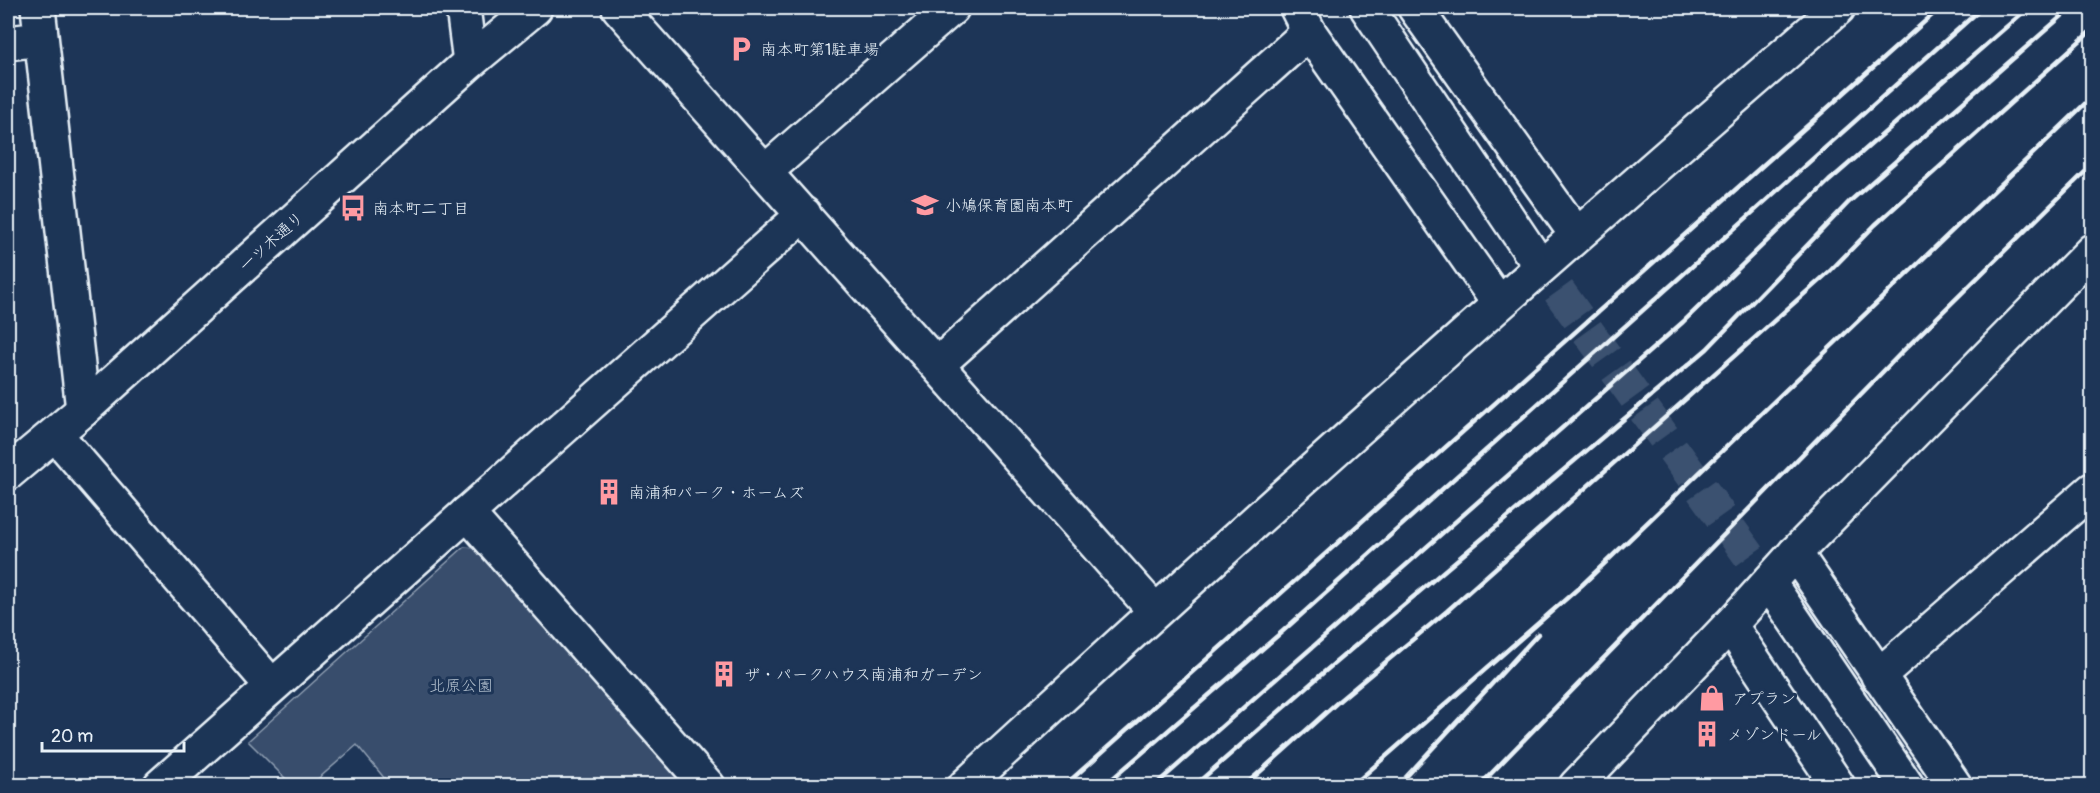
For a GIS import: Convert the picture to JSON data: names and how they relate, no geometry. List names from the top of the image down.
{
  "streets": {
    "street": ["一ツ木通り"]
  },
  "parks": ["北原公園"],
  "places": {
    "parking": ["南本町第1駐車場"],
    "school or university": ["小鳩保育園南本町"],
    "bus stop": ["南本町二丁目"],
    "building": ["南浦和パーク・ホームズ", "ザ・パークハウス南浦和ガーデン", "メゾンドール"],
    "shop": ["アプラン"]
  },
  "scale_bar": "20 m"
}
